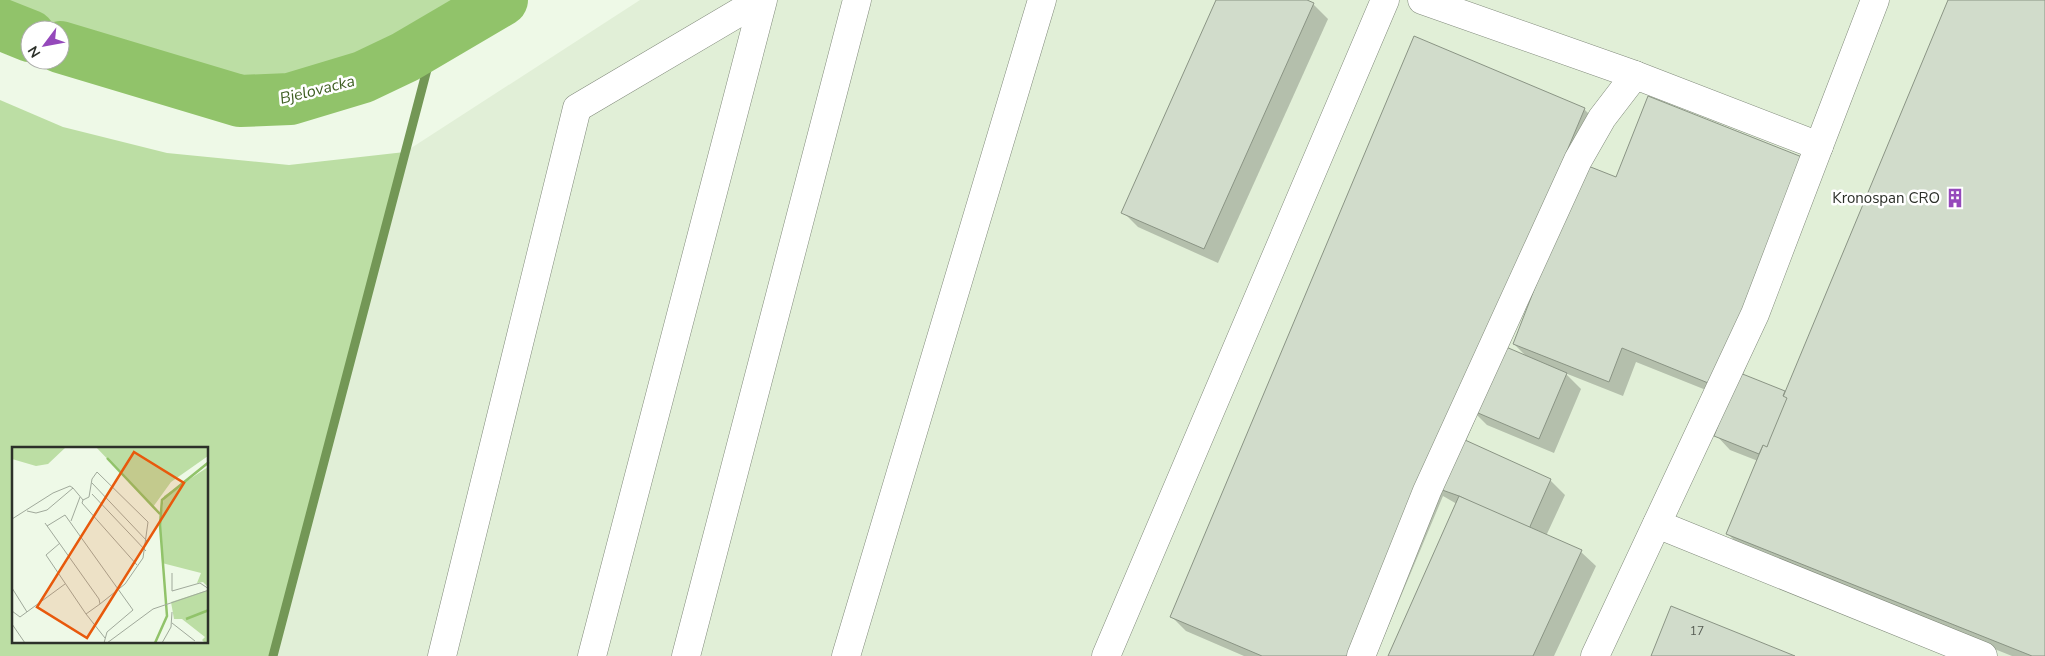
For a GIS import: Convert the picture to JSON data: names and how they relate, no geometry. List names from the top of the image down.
{
  "water": ["Bjelovacka"],
  "places": {
    "building": ["Kronospan CRO"]
  },
  "house_numbers": ["17"],
  "north": "bottom left"
}
